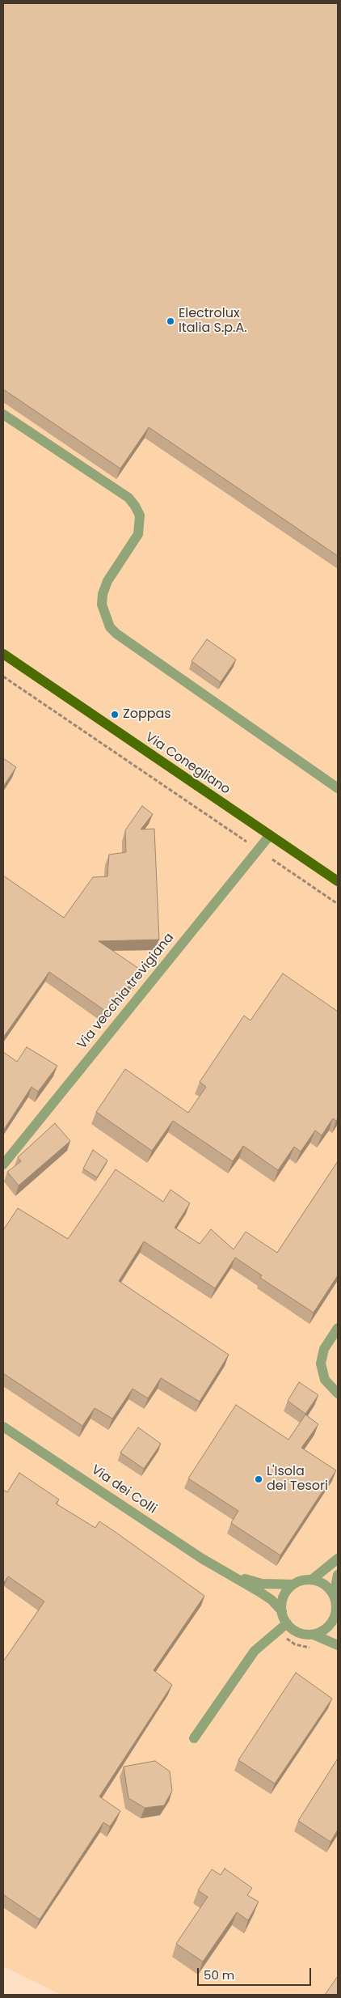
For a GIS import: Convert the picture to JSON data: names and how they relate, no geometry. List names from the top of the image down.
{
  "streets": {
    "main road": ["Via Conegliano"],
    "street": ["Via vecchia trevigiana", "Via dei Colli"]
  },
  "crossings": [
    ["Via Conegliano", "Via vecchia trevigiana"]
  ],
  "places": ["Electrolux Italia S.p.A.", "Zoppas", "L'Isola dei Tesori"],
  "scale_bar": "50 m"
}
